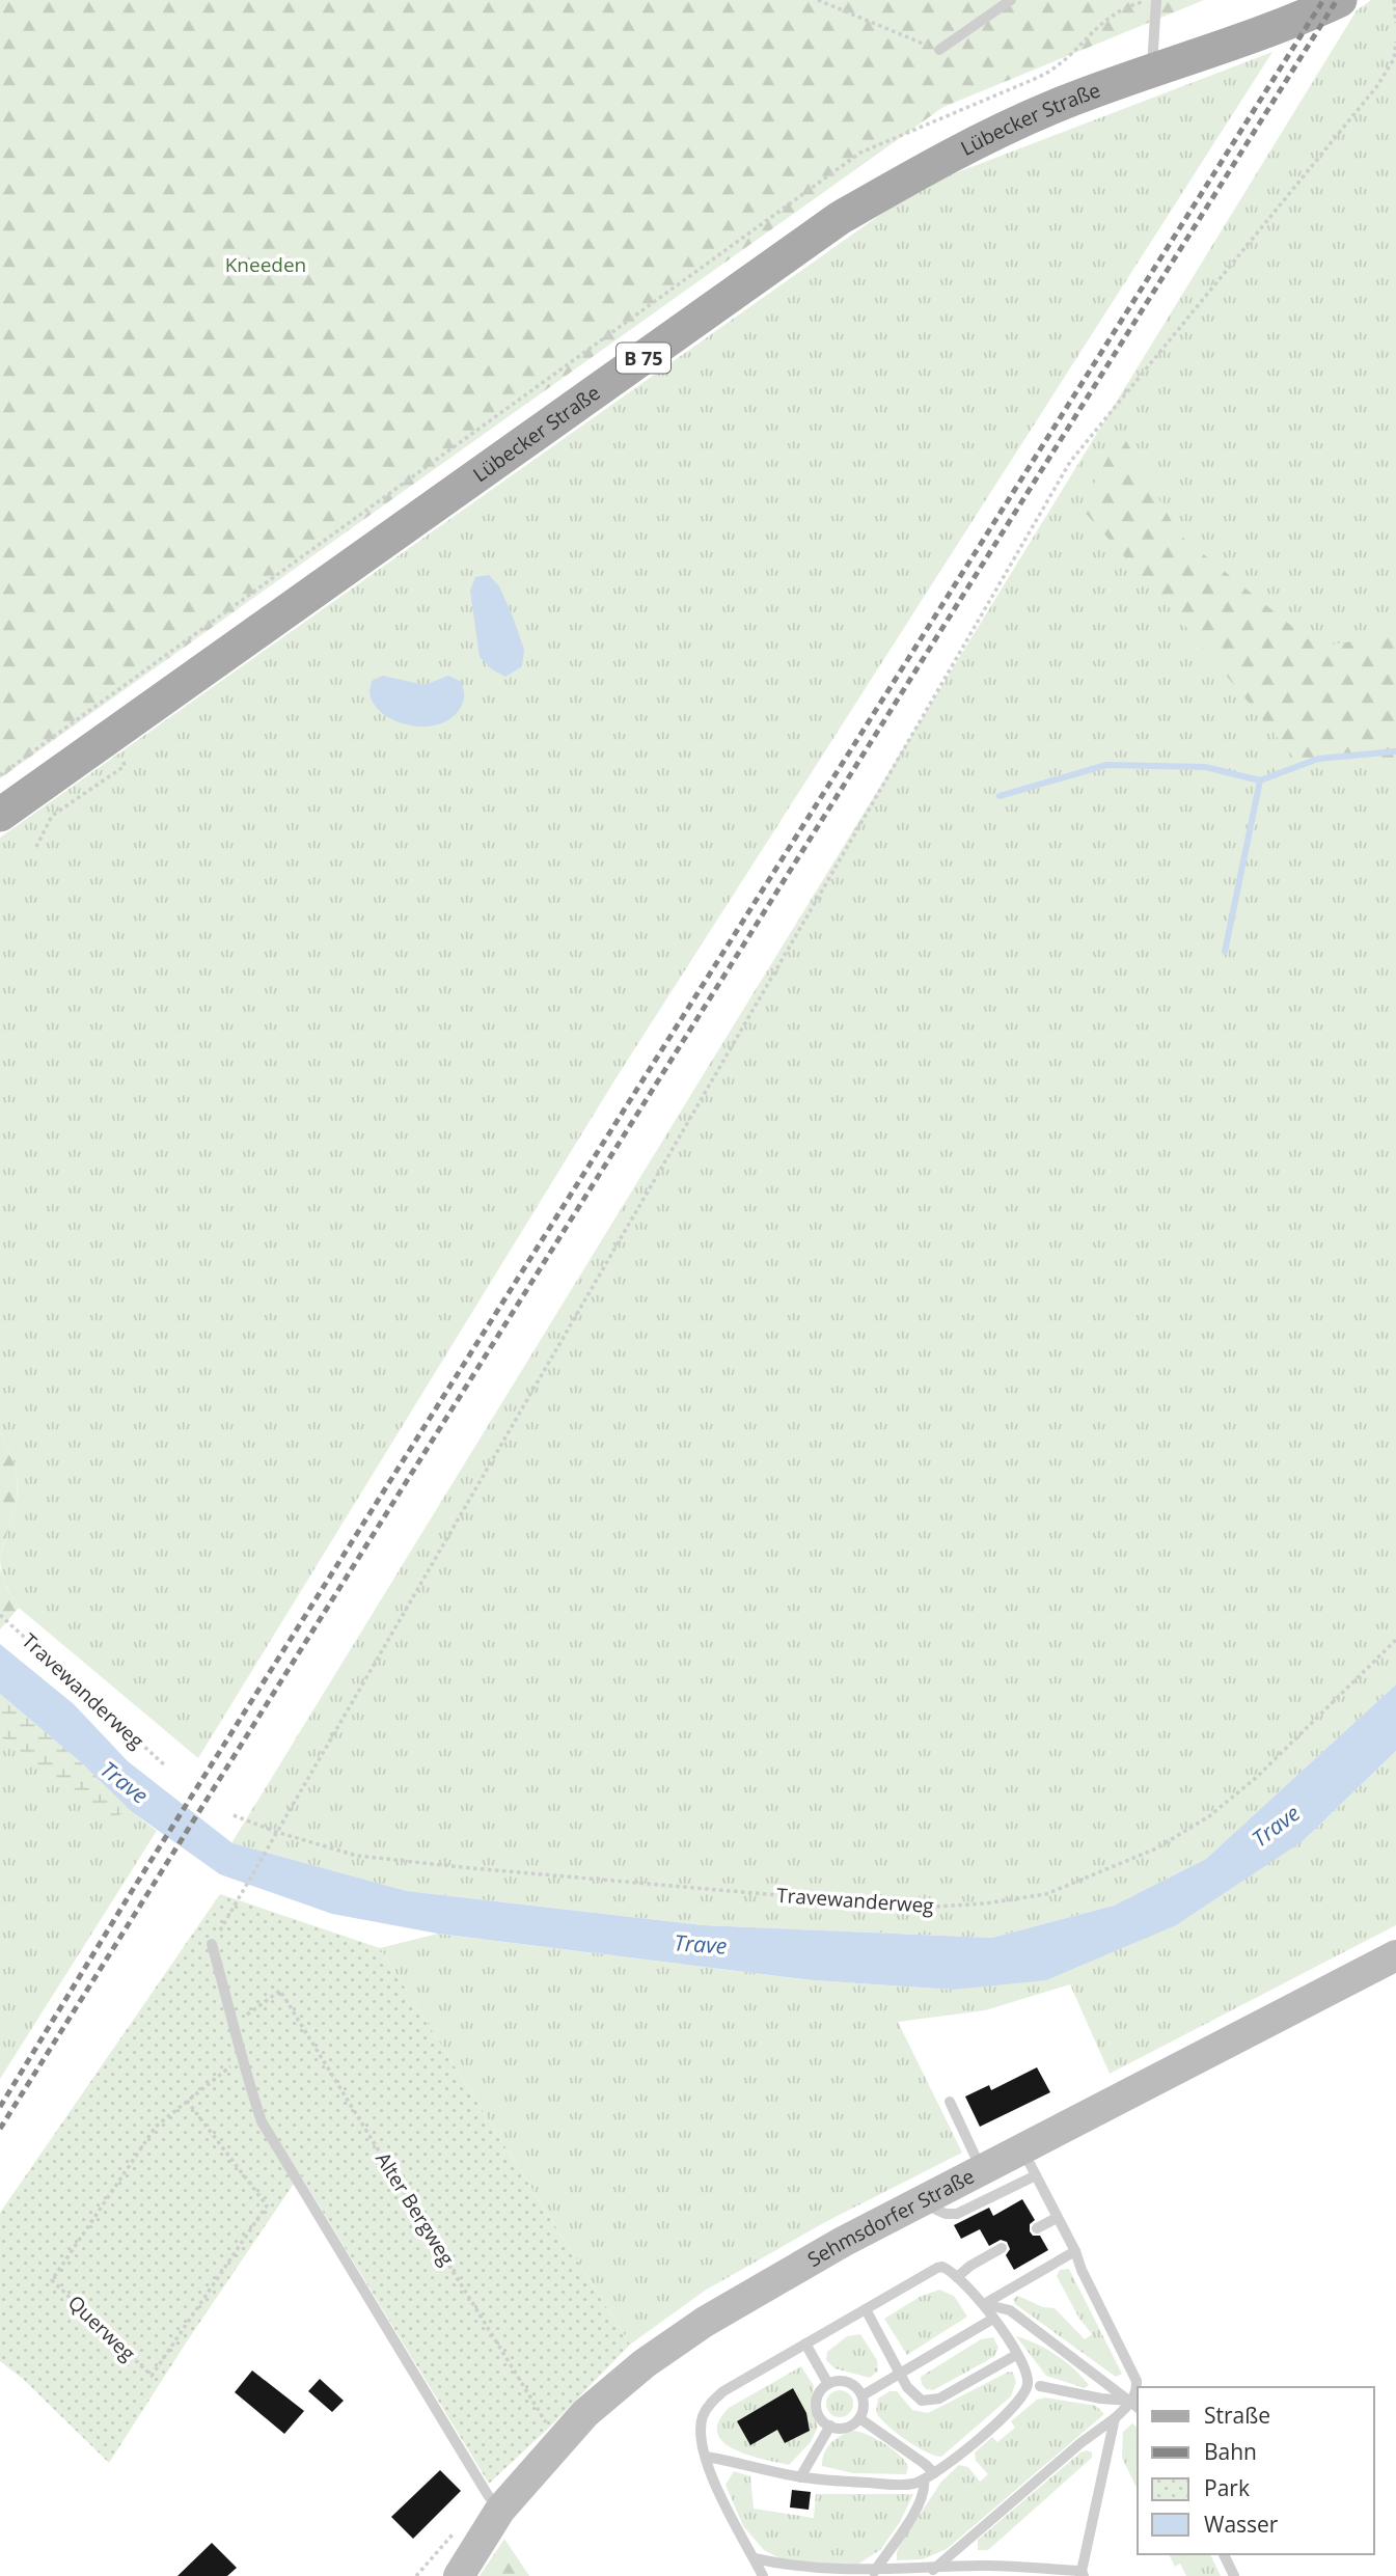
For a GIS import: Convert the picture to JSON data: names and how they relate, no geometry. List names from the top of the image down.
{
  "streets": {
    "main road": ["Lübecker Straße", "B 75", "Sehmsdorfer Straße"],
    "path": ["Travewanderweg", "Alter Bergweg", "Querweg"]
  },
  "water": ["Trave"],
  "parks": ["Kneeden"],
  "legend": [
    "Straße",
    "Bahn",
    "Park",
    "Wasser"
  ]
}
